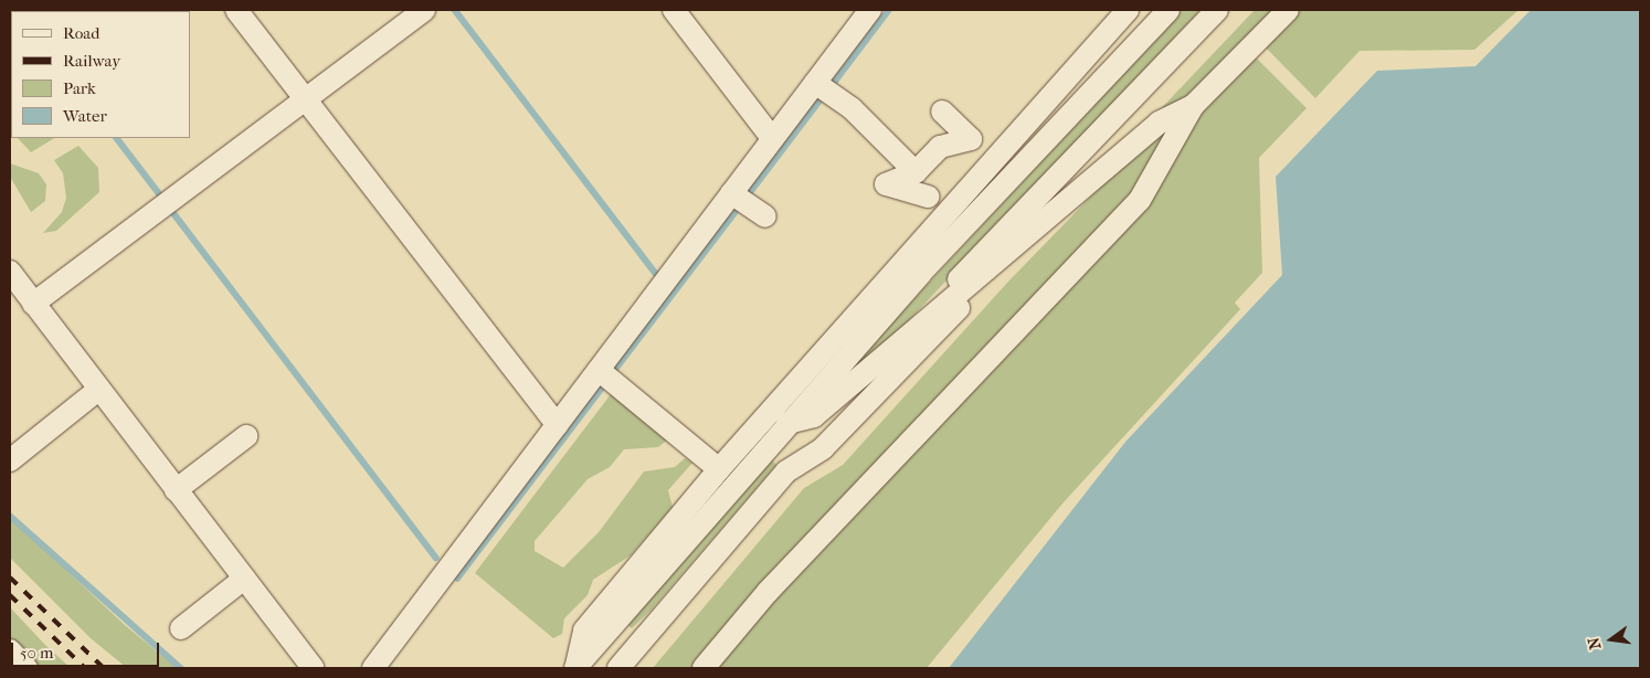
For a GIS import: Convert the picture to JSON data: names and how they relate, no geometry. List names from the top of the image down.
{
  "legend": [
    "Road",
    "Railway",
    "Park",
    "Water"
  ],
  "scale_bar": "50 m",
  "north": "left"
}
